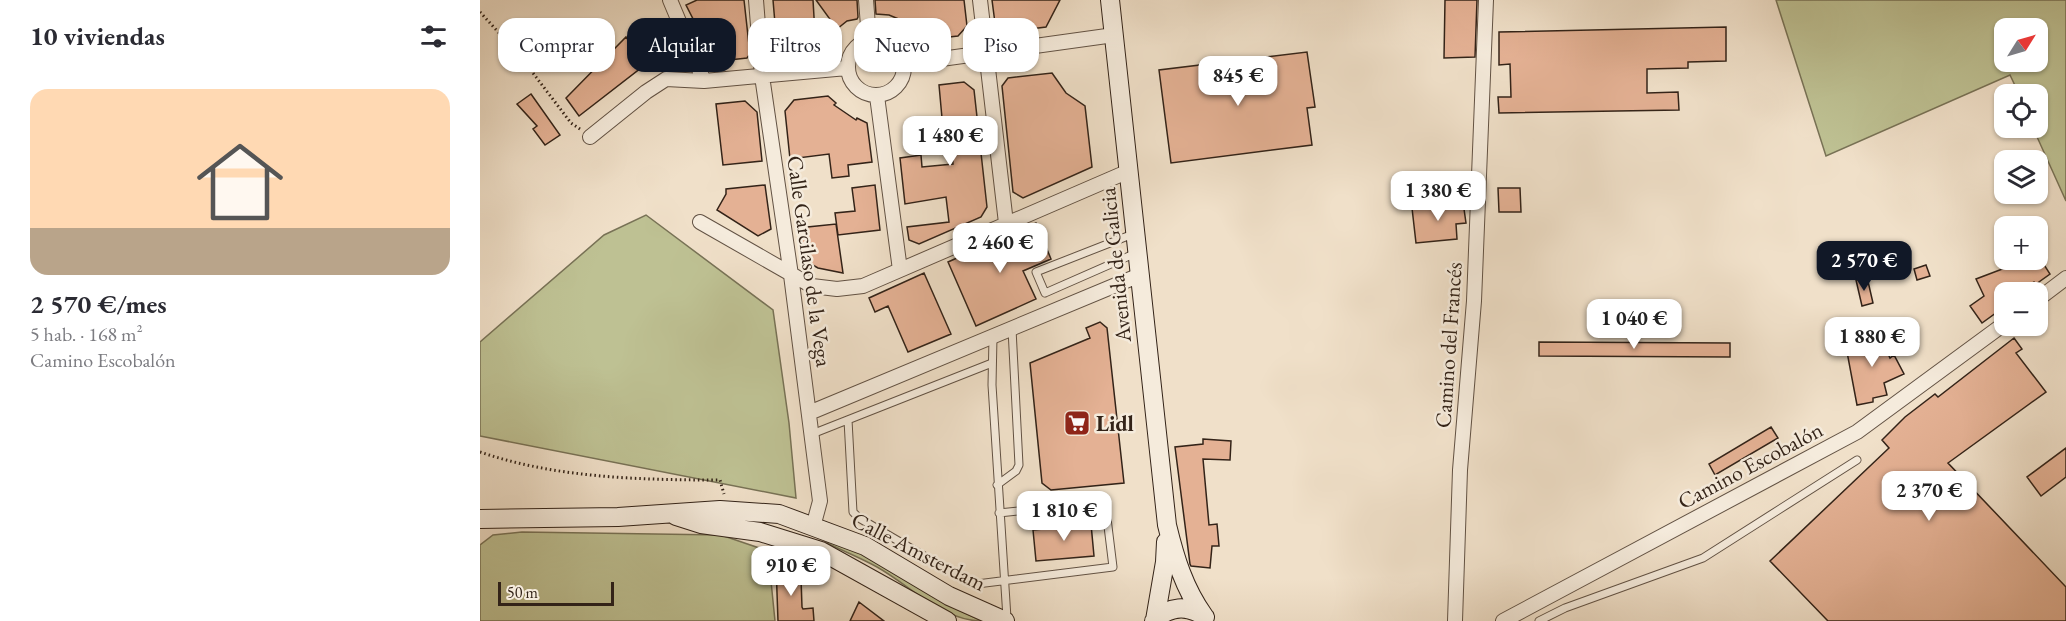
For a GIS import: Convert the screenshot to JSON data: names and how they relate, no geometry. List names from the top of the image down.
{
  "streets": {
    "street": [
      "Calle Garcilaso de la Vega",
      "Avenida de Galicia",
      "Camino del Francés",
      "Camino Escobalón",
      "Calle Amsterdam"
    ]
  },
  "crossings": [
    ["Calle Garcilaso de la Vega", "Calle Amsterdam"]
  ],
  "places": {
    "supermarket": ["Lidl"]
  },
  "scale_bar": "50 m",
  "north": "top right",
  "page": {
    "heading": "10 viviendas",
    "map_buttons": ["+", "−"],
    "chip": [
      "Comprar",
      "Alquilar",
      "Filtros",
      "Nuevo",
      "Piso"
    ],
    "price": [
      "845 €",
      "1 480 €",
      "1 380 €",
      "2 460 €",
      "2 570 €",
      "1 040 €",
      "1 880 €",
      "2 370 €",
      "1 810 €",
      "910 €"
    ],
    "list": [
      {
        "name": "2 570 €/mes",
        "note": "5 hab. · 168 m² · Camino Escobalón"
      }
    ],
    "scale": "50 m"
  }
}
